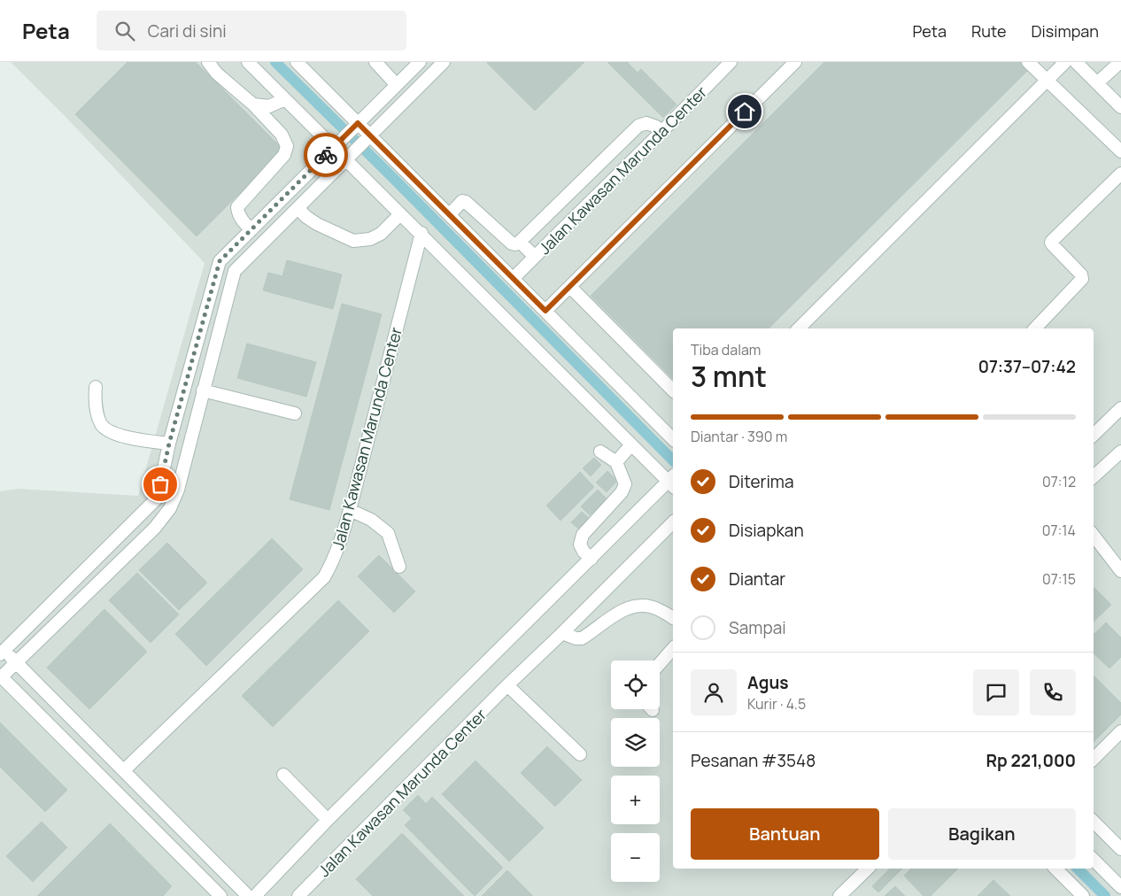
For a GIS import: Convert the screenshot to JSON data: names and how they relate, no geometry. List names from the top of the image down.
{
  "streets": {
    "lane": ["Jalan Kawasan Marunda Center"]
  },
  "page": {
    "header": "Peta",
    "search": "Cari di sini",
    "nav": ["Peta", "Rute", "Disimpan"],
    "heading": ["3 mnt", "Tiba dalam", "07:37–07:42"],
    "panel": [
      "Agus",
      "Kurir · 4.5",
      "Pesanan #3548",
      "Rp 221,000"
    ],
    "bar": "Diantar · 390 m",
    "list": [
      ["Diterima", "07:12"],
      ["Disiapkan", "07:14"],
      ["Diantar", "07:15"],
      "Sampai"
    ],
    "map_buttons": ["+", "−"],
    "buttons": ["Bantuan", "Bagikan"]
  }
}
